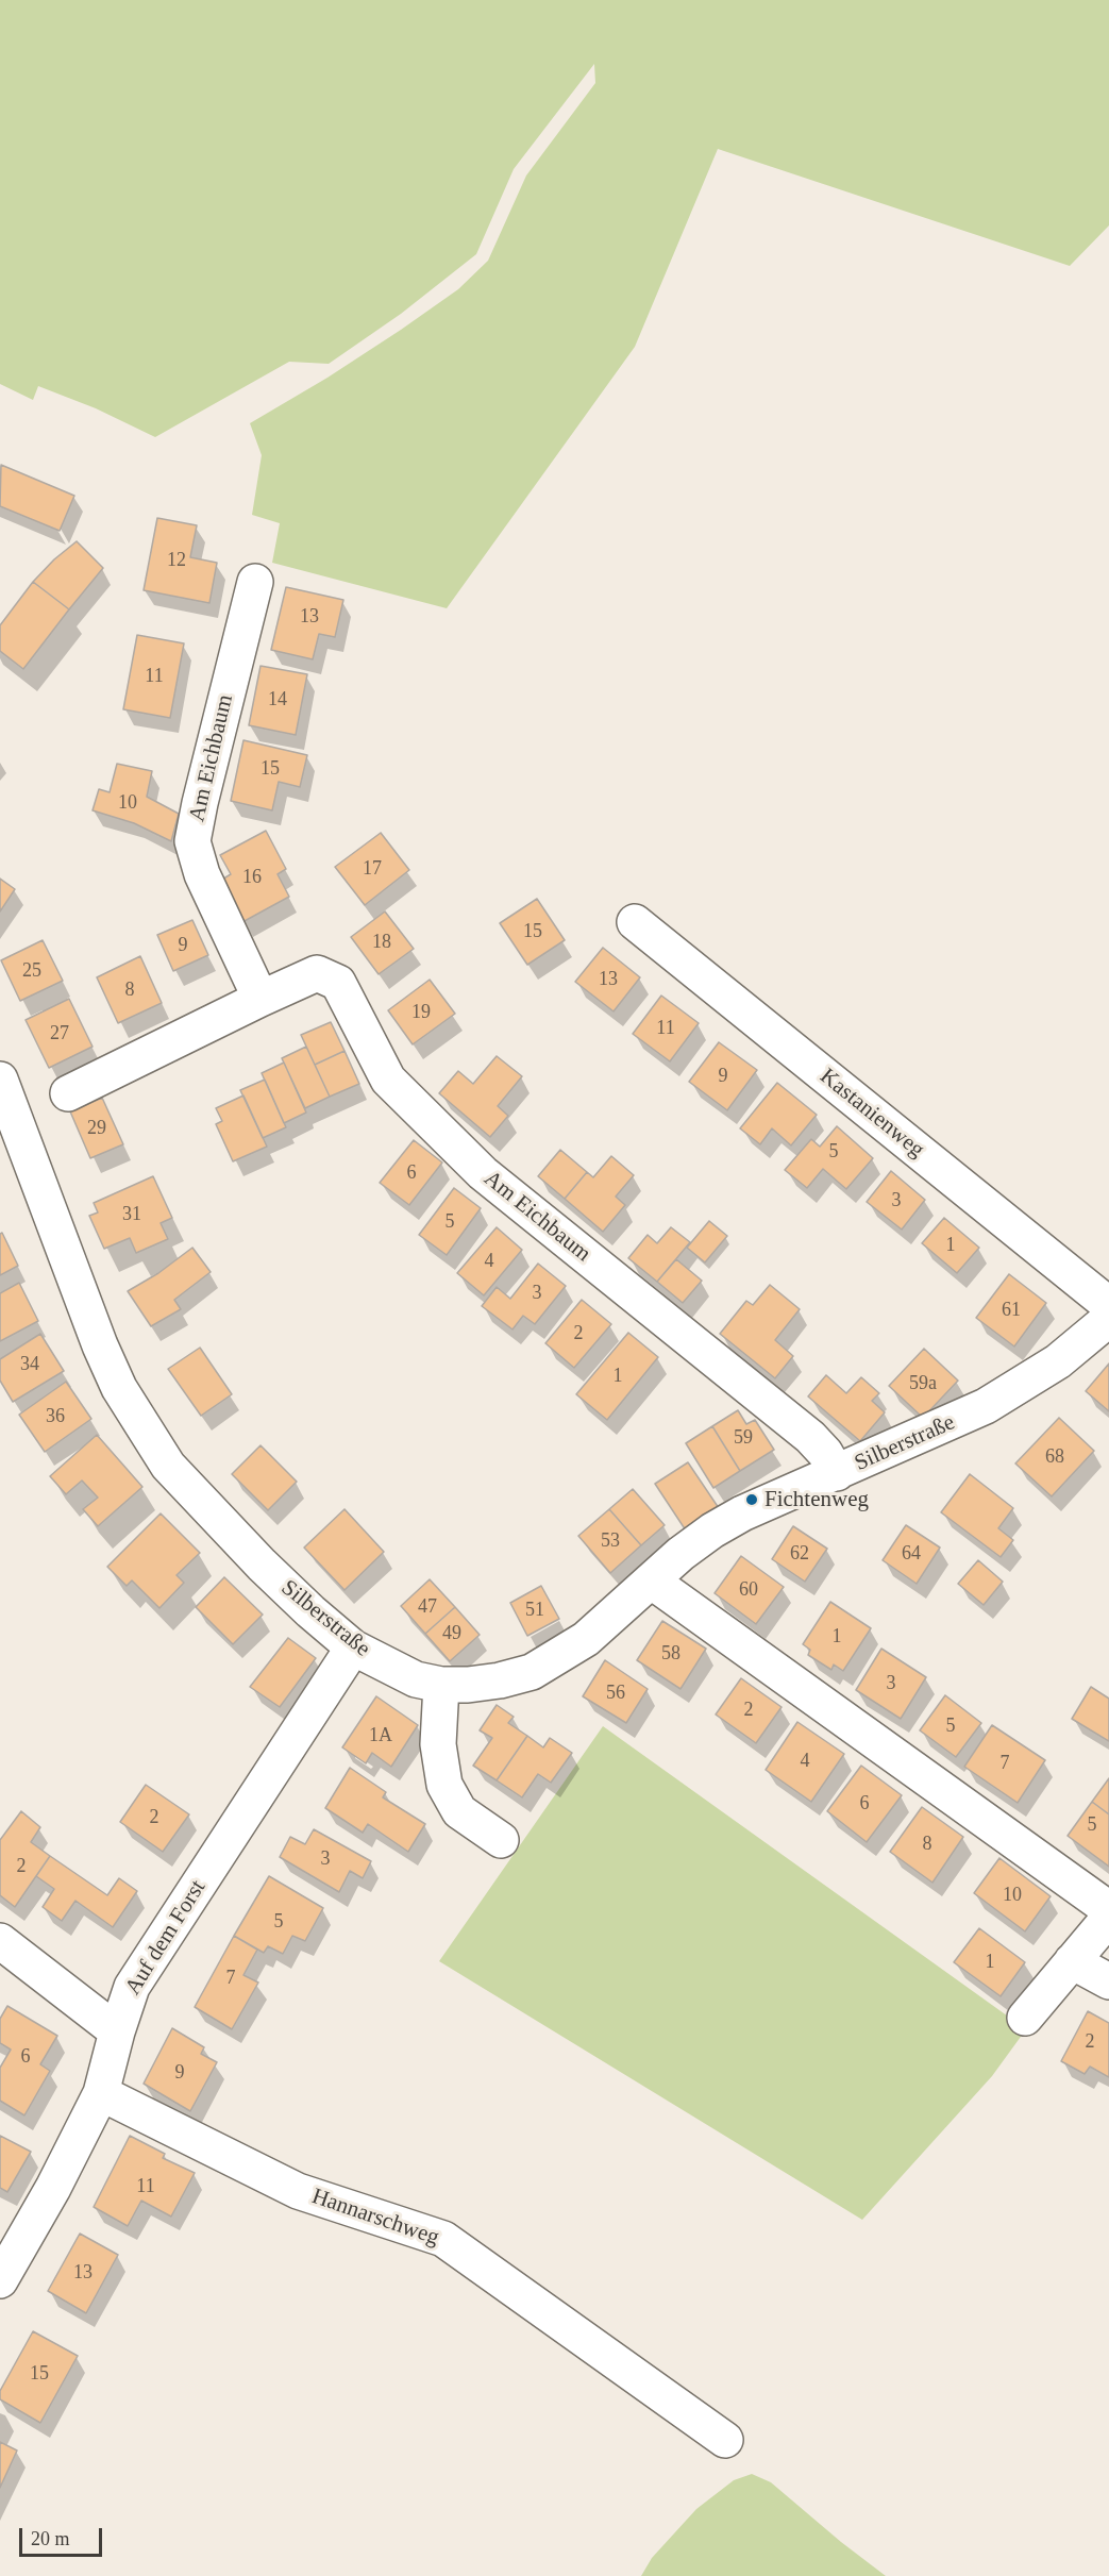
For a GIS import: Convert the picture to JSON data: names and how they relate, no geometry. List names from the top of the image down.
{
  "streets": {
    "street": [
      "Am Eichbaum",
      "Kastanienweg",
      "Silberstraße",
      "Auf dem Forst",
      "Hannarschweg"
    ]
  },
  "crossings": [
    ["Am Eichbaum", "Silberstraße"],
    ["Silberstraße", "Auf dem Forst"],
    ["Auf dem Forst", "Hannarschweg"]
  ],
  "places": ["Fichtenweg"],
  "house_numbers": [
    "12",
    "13",
    "11",
    "14",
    "15",
    "10",
    "17",
    "16",
    "15",
    "18",
    "9",
    "25",
    "13",
    "8",
    "19",
    "11",
    "27",
    "9",
    "29",
    "5",
    "6",
    "3",
    "31",
    "5",
    "1",
    "4",
    "3",
    "61",
    "2",
    "34",
    "1",
    "59a",
    "36",
    "59",
    "68",
    "53",
    "62",
    "64",
    "60",
    "47",
    "51",
    "49",
    "1",
    "58",
    "3",
    "56",
    "2",
    "5",
    "1A",
    "4",
    "7",
    "6",
    "2",
    "5",
    "8",
    "3",
    "2",
    "10",
    "5",
    "1",
    "7",
    "2",
    "6",
    "9",
    "11",
    "13",
    "15"
  ],
  "scale_bar": "20 m"
}
